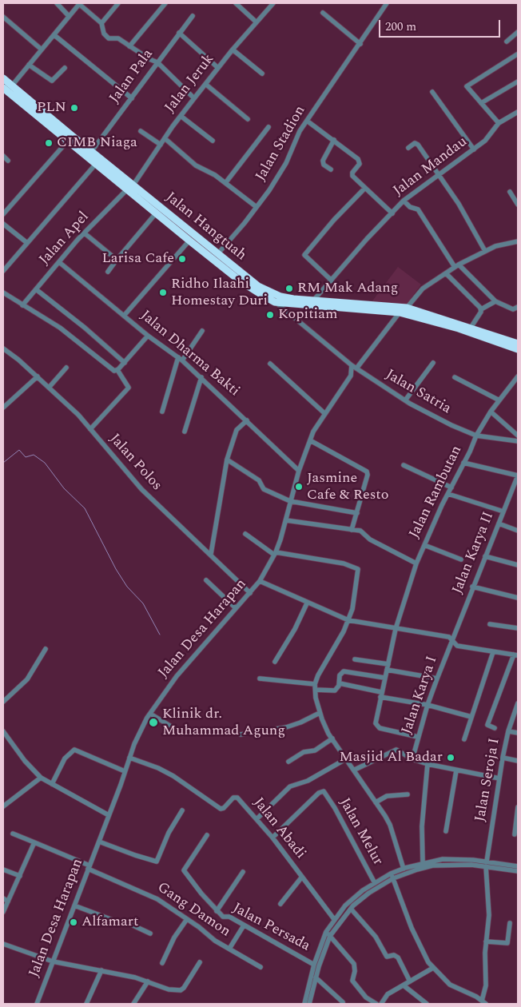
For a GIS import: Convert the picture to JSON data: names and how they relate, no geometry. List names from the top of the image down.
{
  "streets": {
    "highway": ["Jalan Hangtuah"],
    "street": [
      "Jalan Pala",
      "Jalan Jeruk",
      "Jalan Stadion",
      "Jalan Mandau",
      "Jalan Apel",
      "Jalan Dharma Bakti",
      "Jalan Satria",
      "Jalan Polos",
      "Jalan Rambutan",
      "Jalan Karya II",
      "Jalan Desa Harapan",
      "Jalan Karya I",
      "Jalan Seroja I",
      "Jalan Abadi",
      "Jalan Melur",
      "Gang Damon",
      "Jalan Persada"
    ]
  },
  "crossings": [
    ["Jalan Pala", "Jalan Hangtuah"],
    ["Jalan Jeruk", "Jalan Hangtuah"],
    ["Jalan Stadion", "Jalan Hangtuah"],
    ["Jalan Mandau", "Jalan Hangtuah"],
    ["Jalan Hangtuah", "Jalan Apel"],
    ["Jalan Apel", "Jalan Dharma Bakti"],
    ["Jalan Dharma Bakti", "Jalan Desa Harapan"],
    ["Jalan Satria", "Jalan Rambutan"],
    ["Jalan Satria", "Jalan Desa Harapan"],
    ["Jalan Polos", "Jalan Desa Harapan"],
    ["Jalan Rambutan", "Jalan Karya I"],
    ["Jalan Karya II", "Jalan Karya I"],
    ["Jalan Desa Harapan", "Jalan Abadi"],
    ["Jalan Desa Harapan", "Gang Damon"],
    ["Jalan Abadi", "Jalan Melur"]
  ],
  "places": [
    "PLN",
    "CIMB Niaga",
    "Larisa Cafe",
    "RM Mak Adang",
    "Ridho Ilaahi Homestay Duri",
    "Kopitiam",
    "Jasmine Cafe & Resto",
    "Klinik dr. Muhammad Agung",
    "Masjid Al Badar",
    "Alfamart"
  ],
  "scale_bar": "200 m"
}
